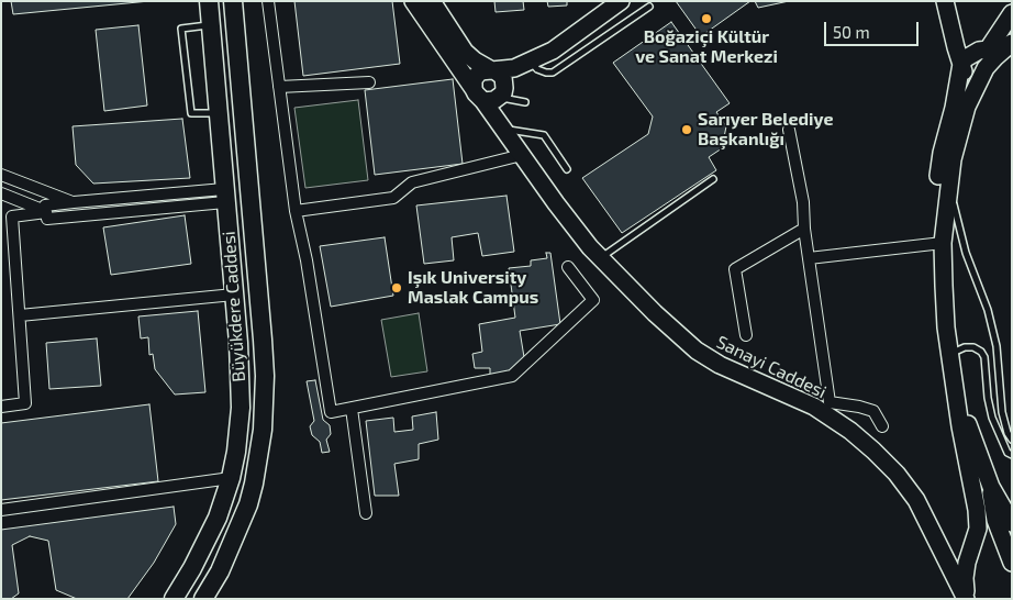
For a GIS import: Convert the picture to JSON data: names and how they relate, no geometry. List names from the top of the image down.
{
  "streets": {
    "main road": ["Büyükdere Caddesi"],
    "street": ["Sanayi Caddesi"]
  },
  "places": ["Boğaziçi Kültür ve Sanat Merkezi", "Sarıyer Belediye Başkanlığı", "Işık University Maslak Campus"],
  "scale_bar": "50 m"
}
